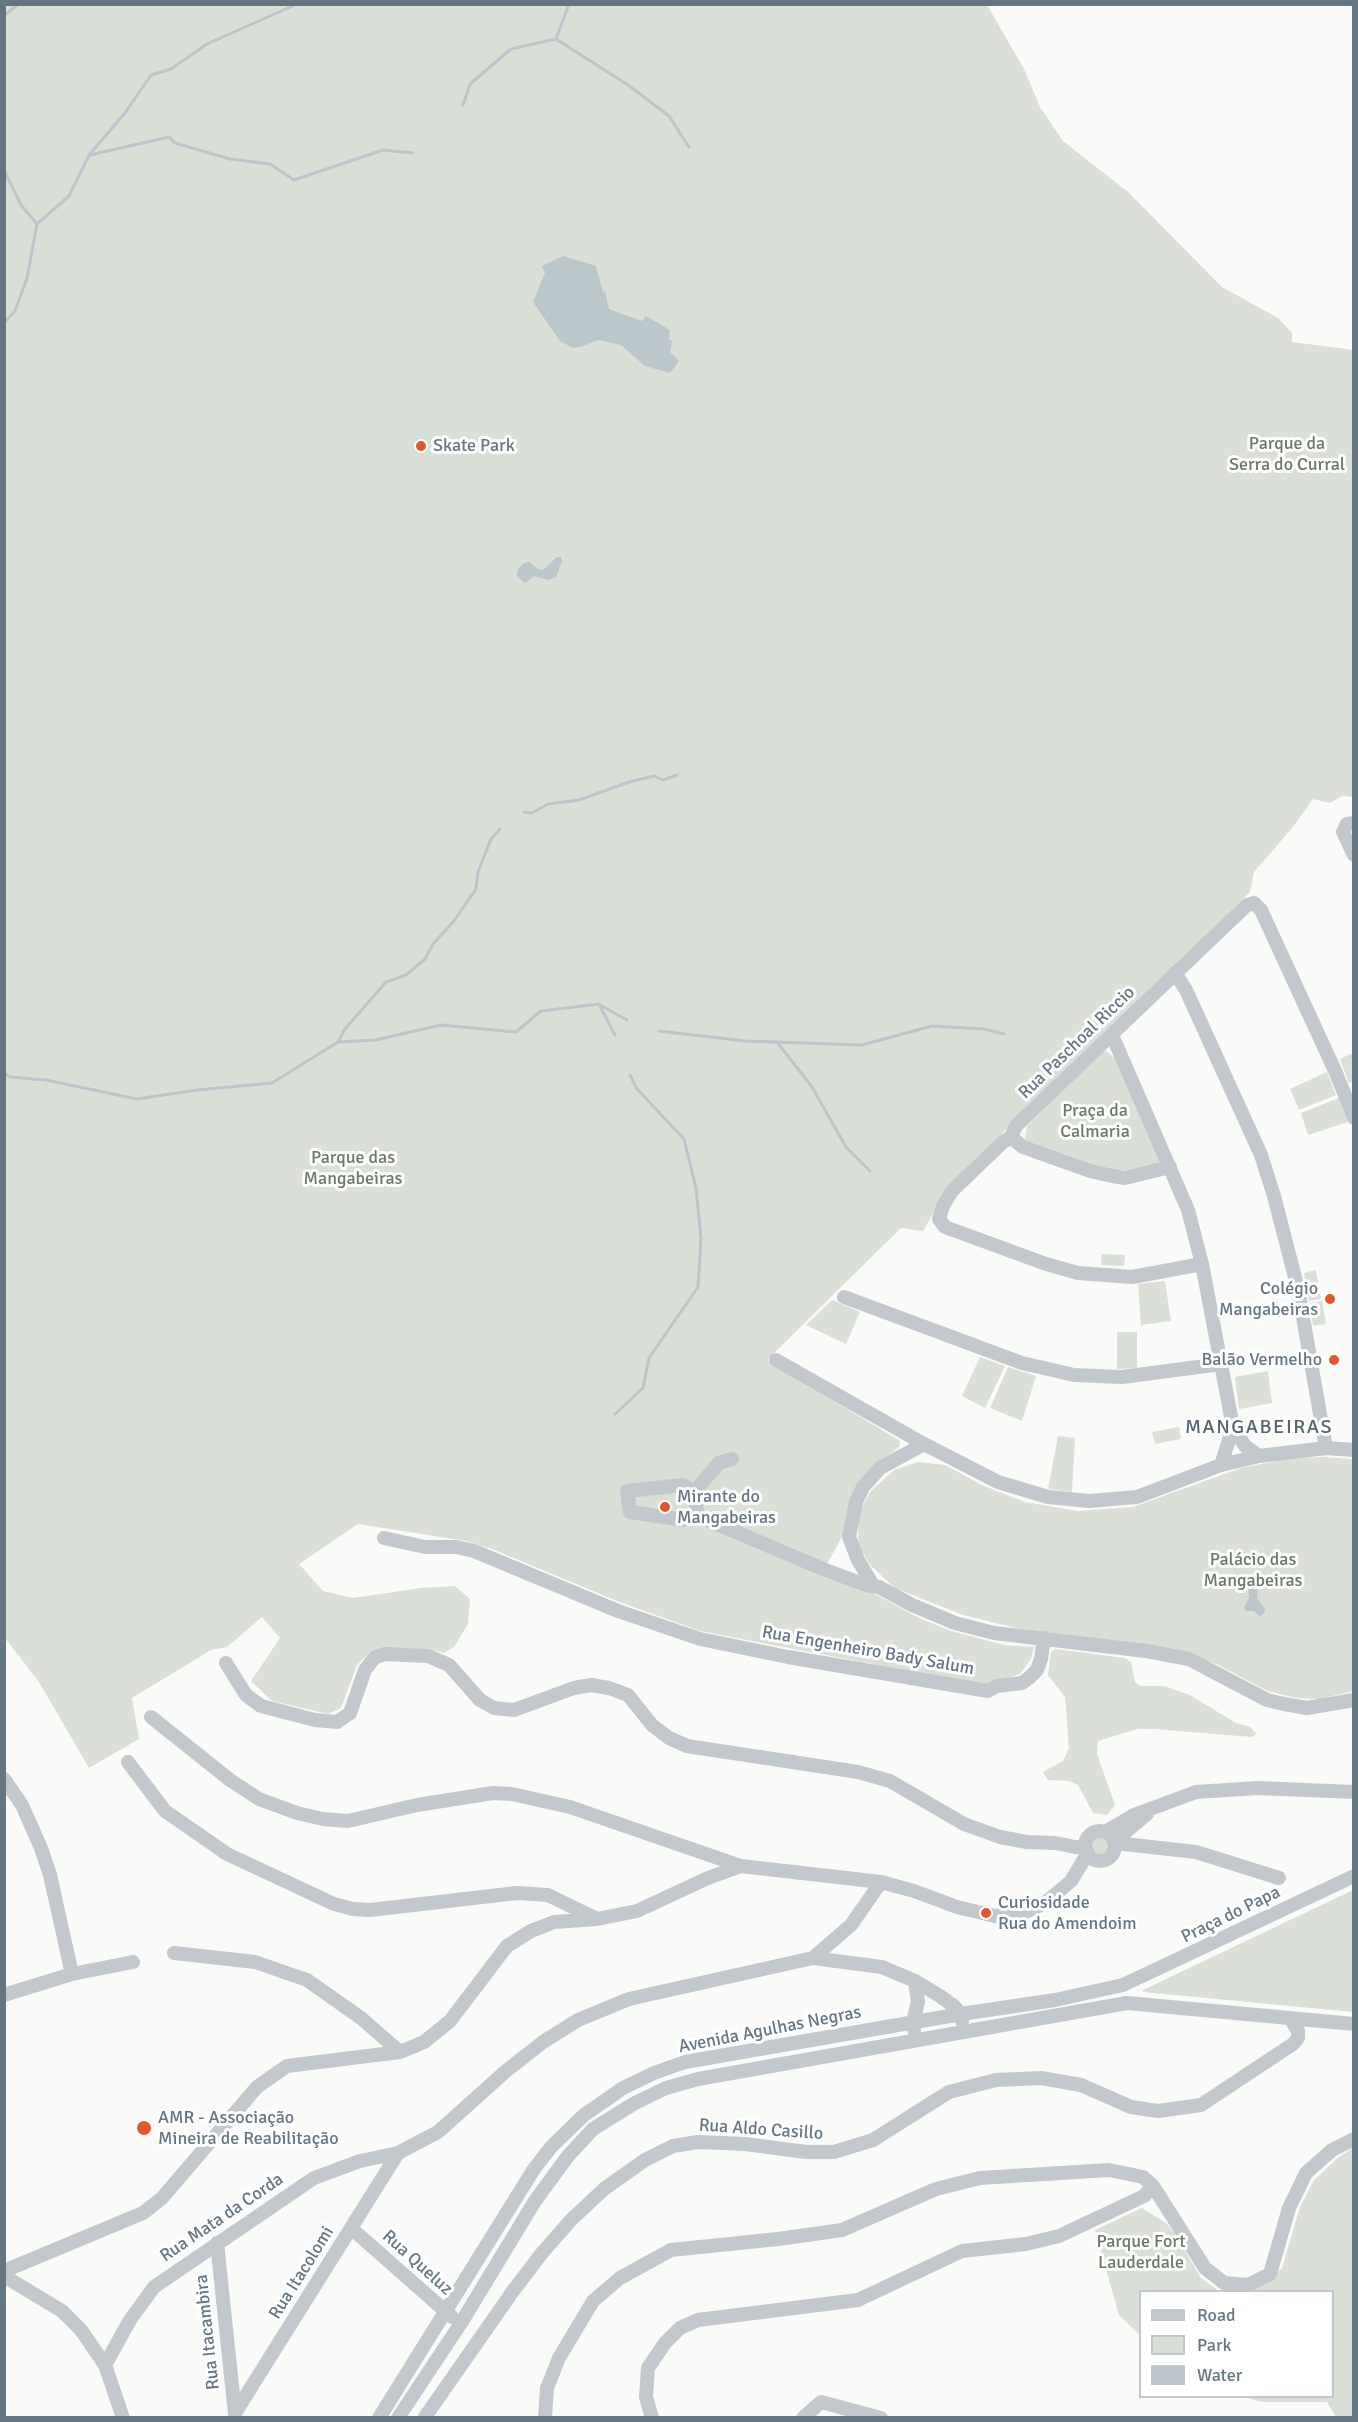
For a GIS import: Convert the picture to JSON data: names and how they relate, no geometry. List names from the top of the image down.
{
  "streets": {
    "street": [
      "Rua Paschoal Riccio",
      "Rua Engenheiro Bady Salum",
      "Praça do Papa",
      "Avenida Agulhas Negras",
      "Rua Aldo Casillo",
      "Rua Mata da Corda",
      "Rua Queluz",
      "Rua Itacolomi",
      "Rua Itacambira"
    ]
  },
  "crossings": [
    ["Praça do Papa", "Avenida Agulhas Negras"],
    ["Avenida Agulhas Negras", "Rua Queluz"],
    ["Rua Mata da Corda", "Rua Itacolomi"],
    ["Rua Mata da Corda", "Rua Itacambira"],
    ["Rua Queluz", "Rua Itacolomi"],
    ["Rua Itacolomi", "Rua Itacambira"]
  ],
  "districts": ["MANGABEIRAS"],
  "parks": [
    "Parque da Serra do Curral",
    "Praça da Calmaria",
    "Parque das Mangabeiras",
    "Palácio das Mangabeiras",
    "Parque Fort Lauderdale"
  ],
  "places": [
    "Skate Park",
    "Colégio Mangabeiras",
    "Balão Vermelho",
    "Mirante do Mangabeiras",
    "Curiosidade Rua do Amendoim",
    "AMR - Associação Mineira de Reabilitação"
  ],
  "legend": ["Road", "Park", "Water"]
}
